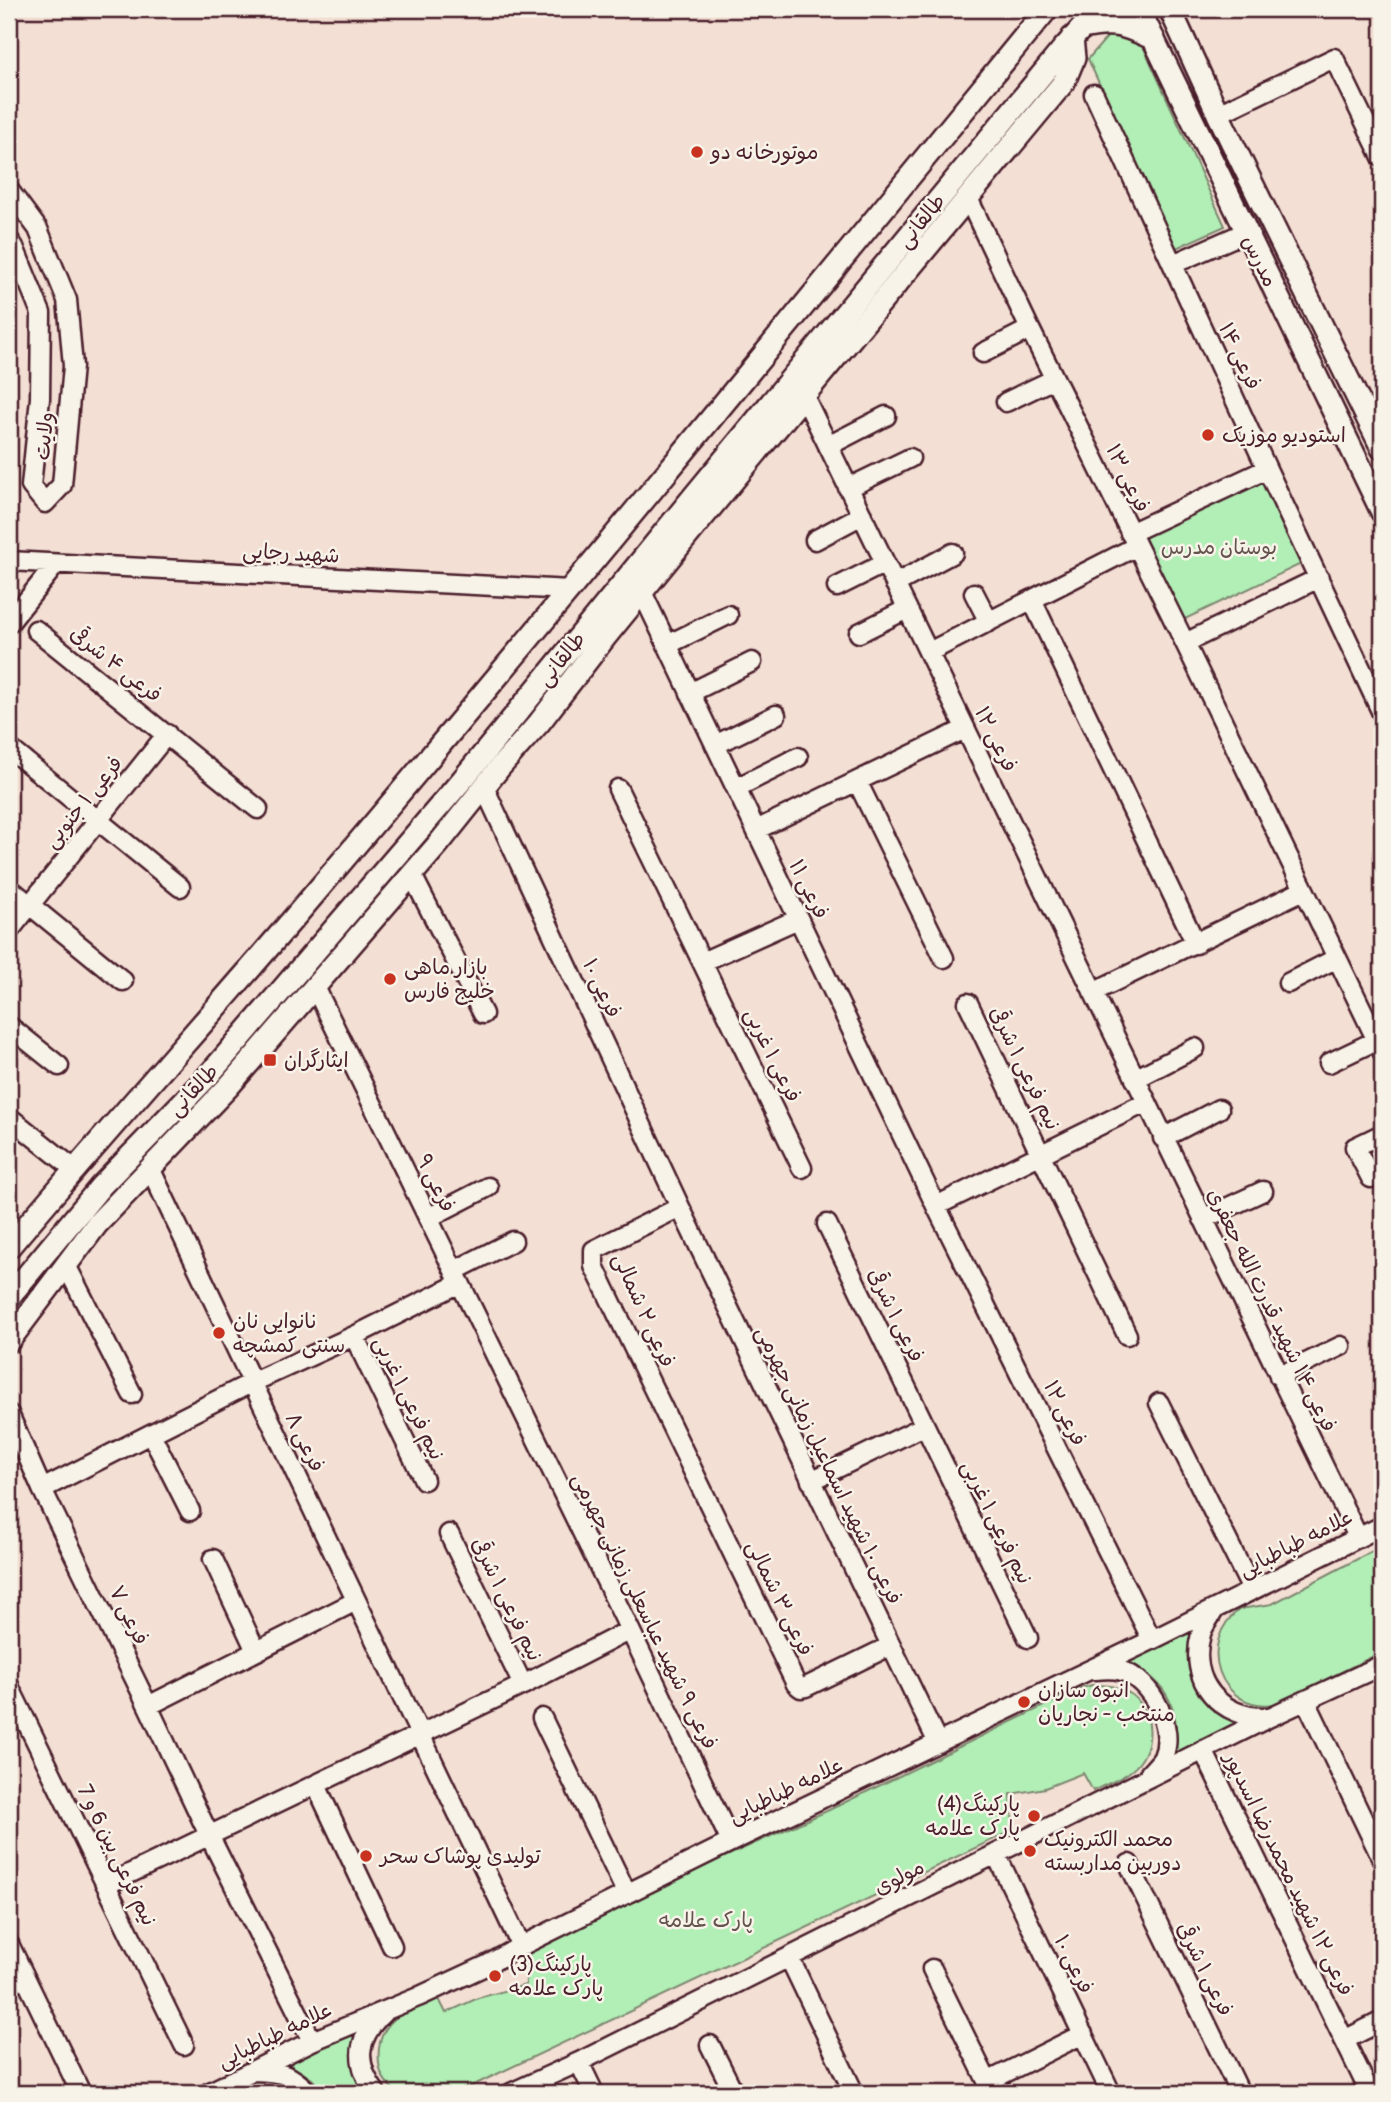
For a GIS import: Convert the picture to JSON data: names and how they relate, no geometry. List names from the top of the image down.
{
  "streets": {
    "main road": ["طالقانی", "مدرس"],
    "street": [
      "فرعی ۱۴",
      "ولایت",
      "فرعی ۱۳",
      "شهید رجایی",
      "فرعی ۴ شرقی",
      "فرعی ۱۲",
      "فرعی ۱ جنوبی",
      "فرعی ۱۱",
      "فرعی ۱۰",
      "فرعی ۱ غربی",
      "نیم فرعی ۱ شرقی",
      "فرعی ۹",
      "فرعی ۲ شمالی",
      "فرعی ۱۴ شهید قدرت الله جعفری",
      "فرعی ۱ شرقی",
      "نیم فرعی ۱ غربی",
      "فرعی ۸",
      "فرعی ۱۰ شهید اسماعیل زمانی جهرمی",
      "علامه طباطبایی",
      "فرعی ۳ شمالی",
      "فرعی ۹ شهید عباسعلی زمانی جهرمی",
      "فرعی ۷",
      "نیم فرعی بین 6 و 7",
      "فرعی ۱۲ شهید محمدرضا اسدپور",
      "مولوی"
    ]
  },
  "crossings": [
    ["طالقانی", "شهید رجایی"],
    ["فرعی ۴ شرقی", "فرعی ۱ جنوبی"],
    ["فرعی ۱۲", "فرعی ۱۱"],
    ["فرعی ۱۲", "فرعی ۱۴ شهید قدرت الله جعفری"],
    ["فرعی ۱۲", "علامه طباطبایی"],
    ["فرعی ۱۰", "فرعی ۲ شمالی"],
    ["فرعی ۱۰", "فرعی ۱۰ شهید اسماعیل زمانی جهرمی"],
    ["فرعی ۱۰", "مولوی"],
    ["فرعی ۹", "فرعی ۹ شهید عباسعلی زمانی جهرمی"],
    ["فرعی ۲ شمالی", "فرعی ۱۰ شهید اسماعیل زمانی جهرمی"],
    ["فرعی ۲ شمالی", "فرعی ۳ شمالی"],
    ["فرعی ۱۴ شهید قدرت الله جعفری", "علامه طباطبایی"],
    ["فرعی ۱ شرقی", "نیم فرعی ۱ غربی"],
    ["فرعی ۸", "علامه طباطبایی"],
    ["فرعی ۱۰ شهید اسماعیل زمانی جهرمی", "علامه طباطبایی"],
    ["فرعی ۱۰ شهید اسماعیل زمانی جهرمی", "فرعی ۳ شمالی"],
    ["علامه طباطبایی", "فرعی ۹ شهید عباسعلی زمانی جهرمی"],
    ["علامه طباطبایی", "فرعی ۷"],
    ["فرعی ۱۲ شهید محمدرضا اسدپور", "مولوی"]
  ],
  "parks": ["بوستان مدرس", "پارک علامه"],
  "places": {
    "other": [
      "موتورخانه دو",
      "استودیو موزیک",
      "بازار ماهی خلیج فارس",
      "نانوایی نان سنتی کمشچه",
      "انبوه سازان منتخب - نجاریان",
      "پارکینگ(4) پارک علامه",
      "محمد الکترونیک دوربین مداربسته",
      "تولیدی پوشاک سحر",
      "پارکینگ(3) پارک علامه"
    ],
    "transit": ["ایثارگران"]
  }
}
